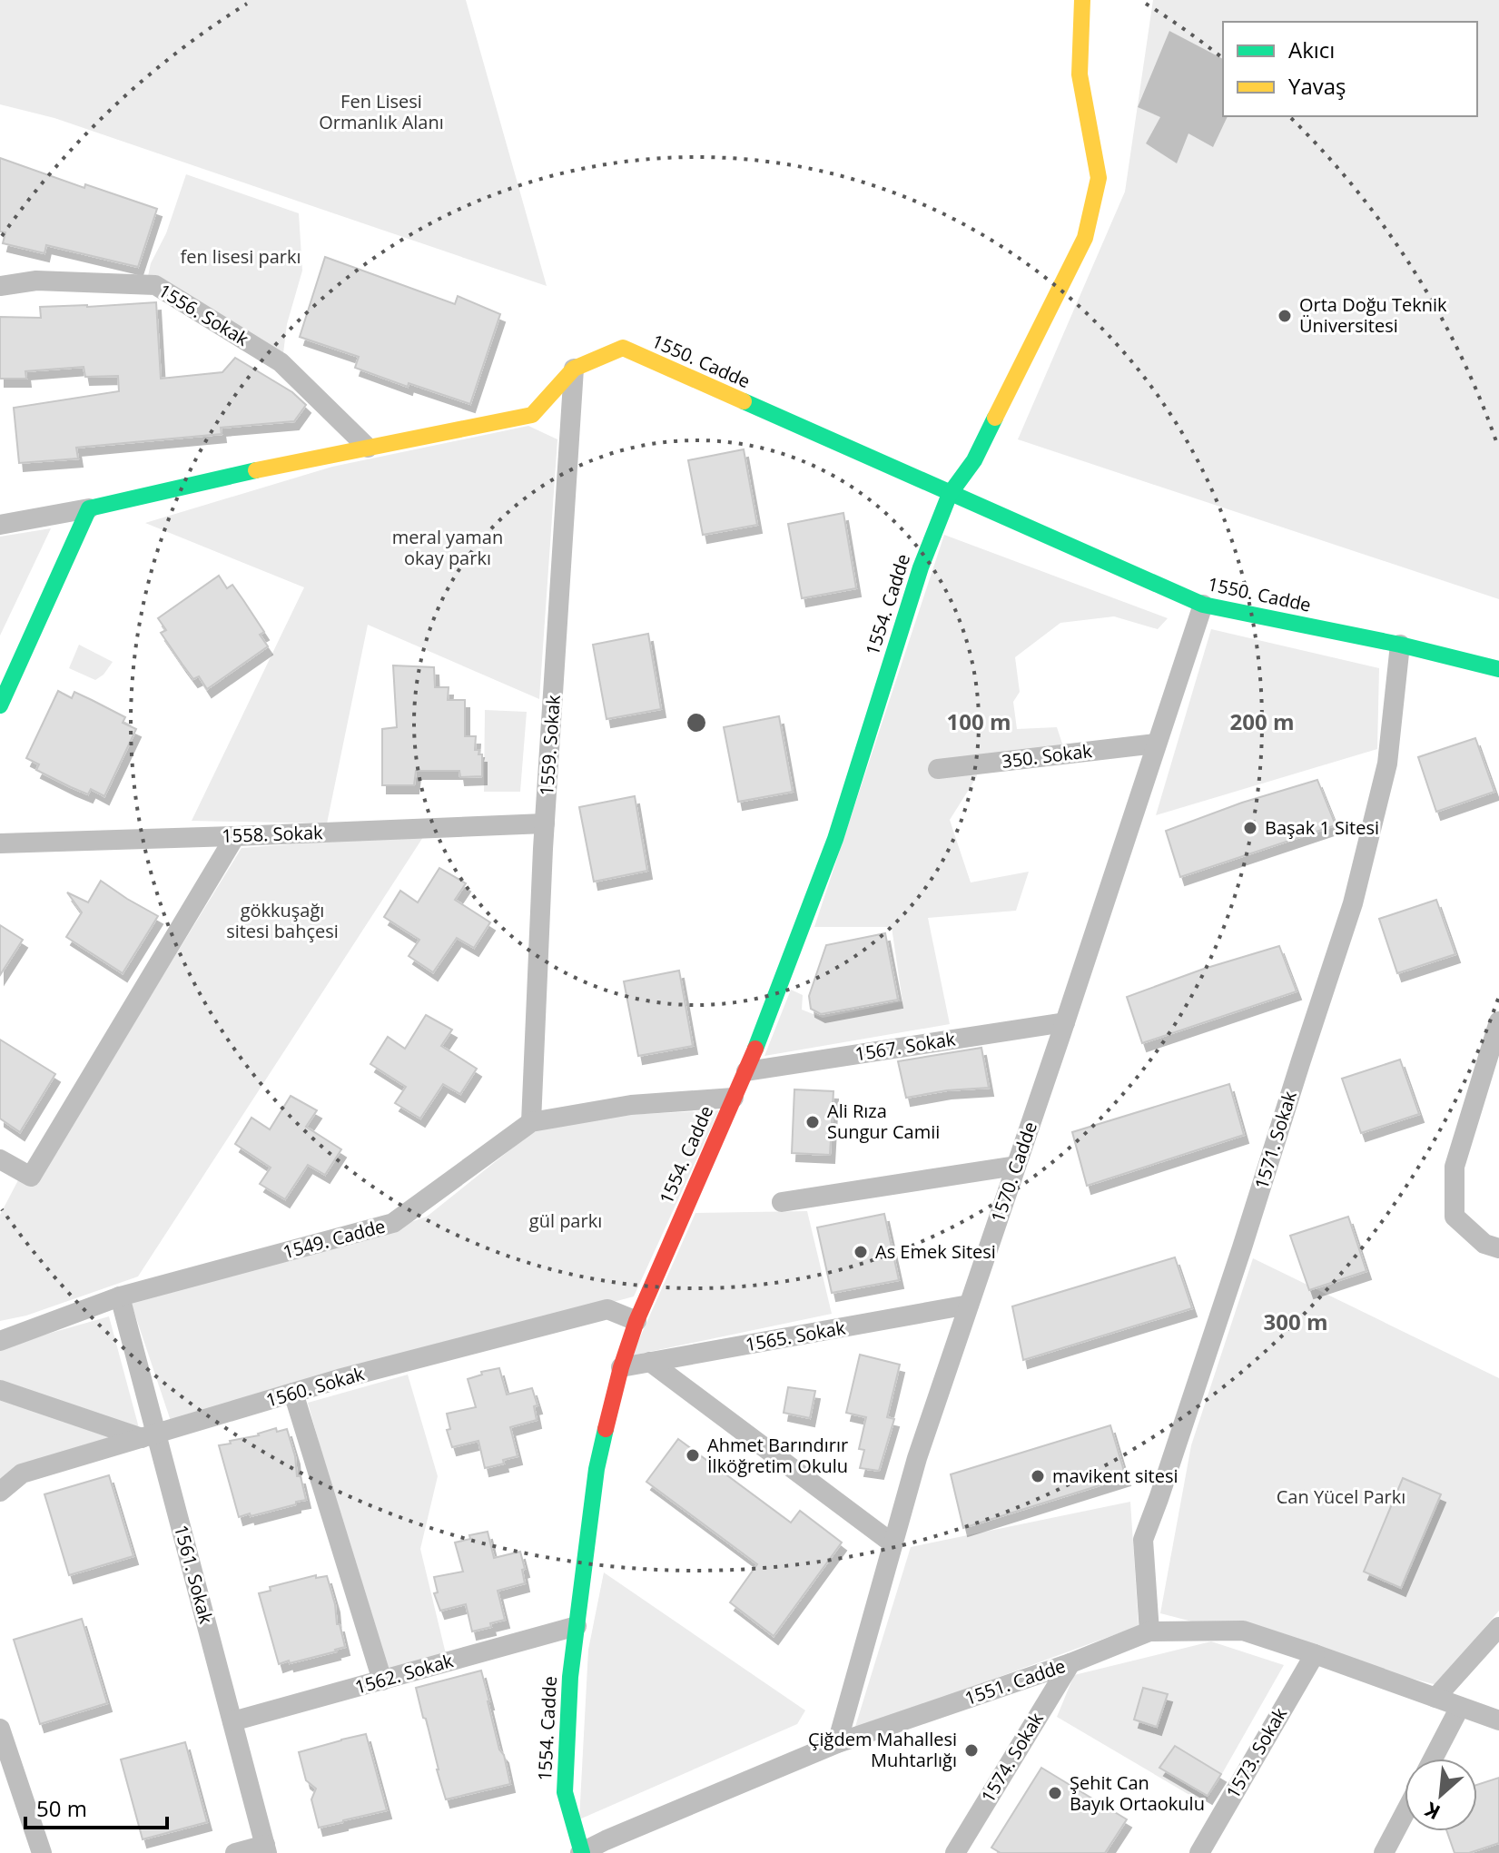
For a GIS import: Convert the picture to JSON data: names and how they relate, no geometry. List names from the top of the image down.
{
  "streets": {
    "street": [
      "1556. Sokak",
      "1550. Cadde",
      "1554. Cadde",
      "1559. Sokak",
      "350. Sokak",
      "1558. Sokak",
      "1567. Sokak",
      "1571. Sokak",
      "1570. Cadde",
      "1549. Cadde",
      "1565. Sokak",
      "1560. Sokak",
      "1561. Sokak",
      "1562. Sokak",
      "1551. Cadde",
      "1573. Sokak",
      "1574. Sokak"
    ]
  },
  "crossings": [
    ["1556. Sokak", "1550. Cadde"],
    ["1550. Cadde", "1554. Cadde"],
    ["1550. Cadde", "1559. Sokak"],
    ["1550. Cadde", "1571. Sokak"],
    ["1550. Cadde", "1570. Cadde"],
    ["1554. Cadde", "1567. Sokak"],
    ["1554. Cadde", "1549. Cadde"],
    ["1554. Cadde", "1565. Sokak"],
    ["1554. Cadde", "1560. Sokak"],
    ["1554. Cadde", "1562. Sokak"],
    ["1554. Cadde", "1551. Cadde"],
    ["1559. Sokak", "1558. Sokak"],
    ["1559. Sokak", "1549. Cadde"],
    ["350. Sokak", "1570. Cadde"],
    ["1567. Sokak", "1570. Cadde"],
    ["1571. Sokak", "1551. Cadde"],
    ["1570. Cadde", "1565. Sokak"],
    ["1570. Cadde", "1551. Cadde"],
    ["1549. Cadde", "1561. Sokak"],
    ["1560. Sokak", "1561. Sokak"],
    ["1561. Sokak", "1562. Sokak"],
    ["1551. Cadde", "1573. Sokak"],
    ["1551. Cadde", "1574. Sokak"]
  ],
  "parks": [
    "Fen Lisesi Ormanlık Alanı",
    "fen lisesi parkı",
    "meral yaman okay parkı",
    "gökkuşağı sitesi bahçesi",
    "gül parkı",
    "Can Yücel Parkı"
  ],
  "places": [
    "Orta Doğu Teknik Üniversitesi",
    "Başak 1 Sitesi",
    "Ali Rıza Sungur Camii",
    "As Emek Sitesi",
    "Ahmet Barındırır İlköğretim Okulu",
    "mavikent sitesi",
    "Çiğdem Mahallesi Muhtarlığı",
    "Şehit Can Bayık Ortaokulu"
  ],
  "legend": ["Akıcı", "Yavaş"],
  "scale_bar": "50 m",
  "north": "bottom left",
  "rings": ["100 m", "200 m", "300 m"]
}
